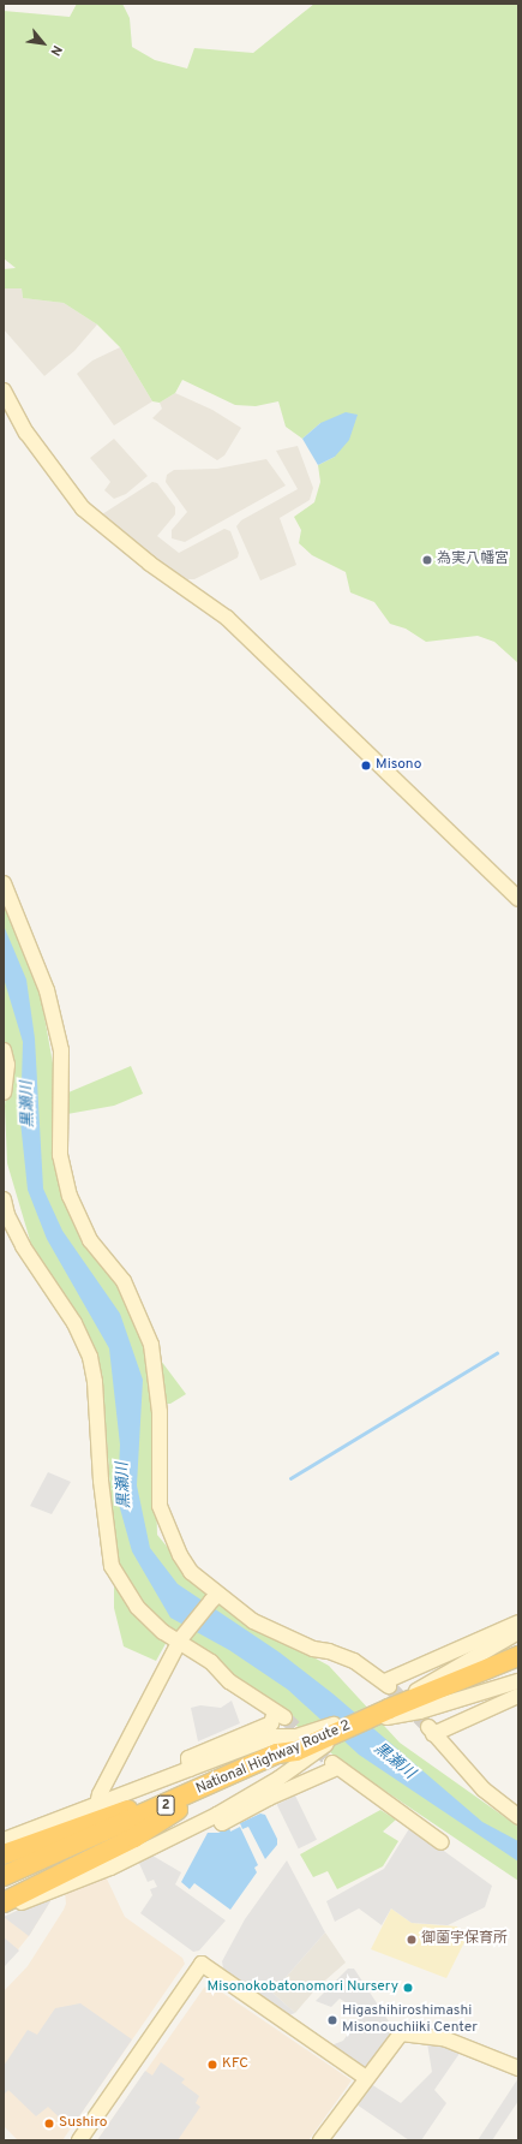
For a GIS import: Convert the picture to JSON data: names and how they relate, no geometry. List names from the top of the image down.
{
  "streets": {
    "highway": ["National Highway Route 2", "2"]
  },
  "water": ["黒瀬川"],
  "places": [
    "為実八幡宮",
    "Misono",
    "御薗宇保育所",
    "Misonokobatonomori Nursery",
    "Higashihiroshimashi Misonouchiiki Center",
    "KFC",
    "Sushiro"
  ],
  "north": "bottom right"
}
